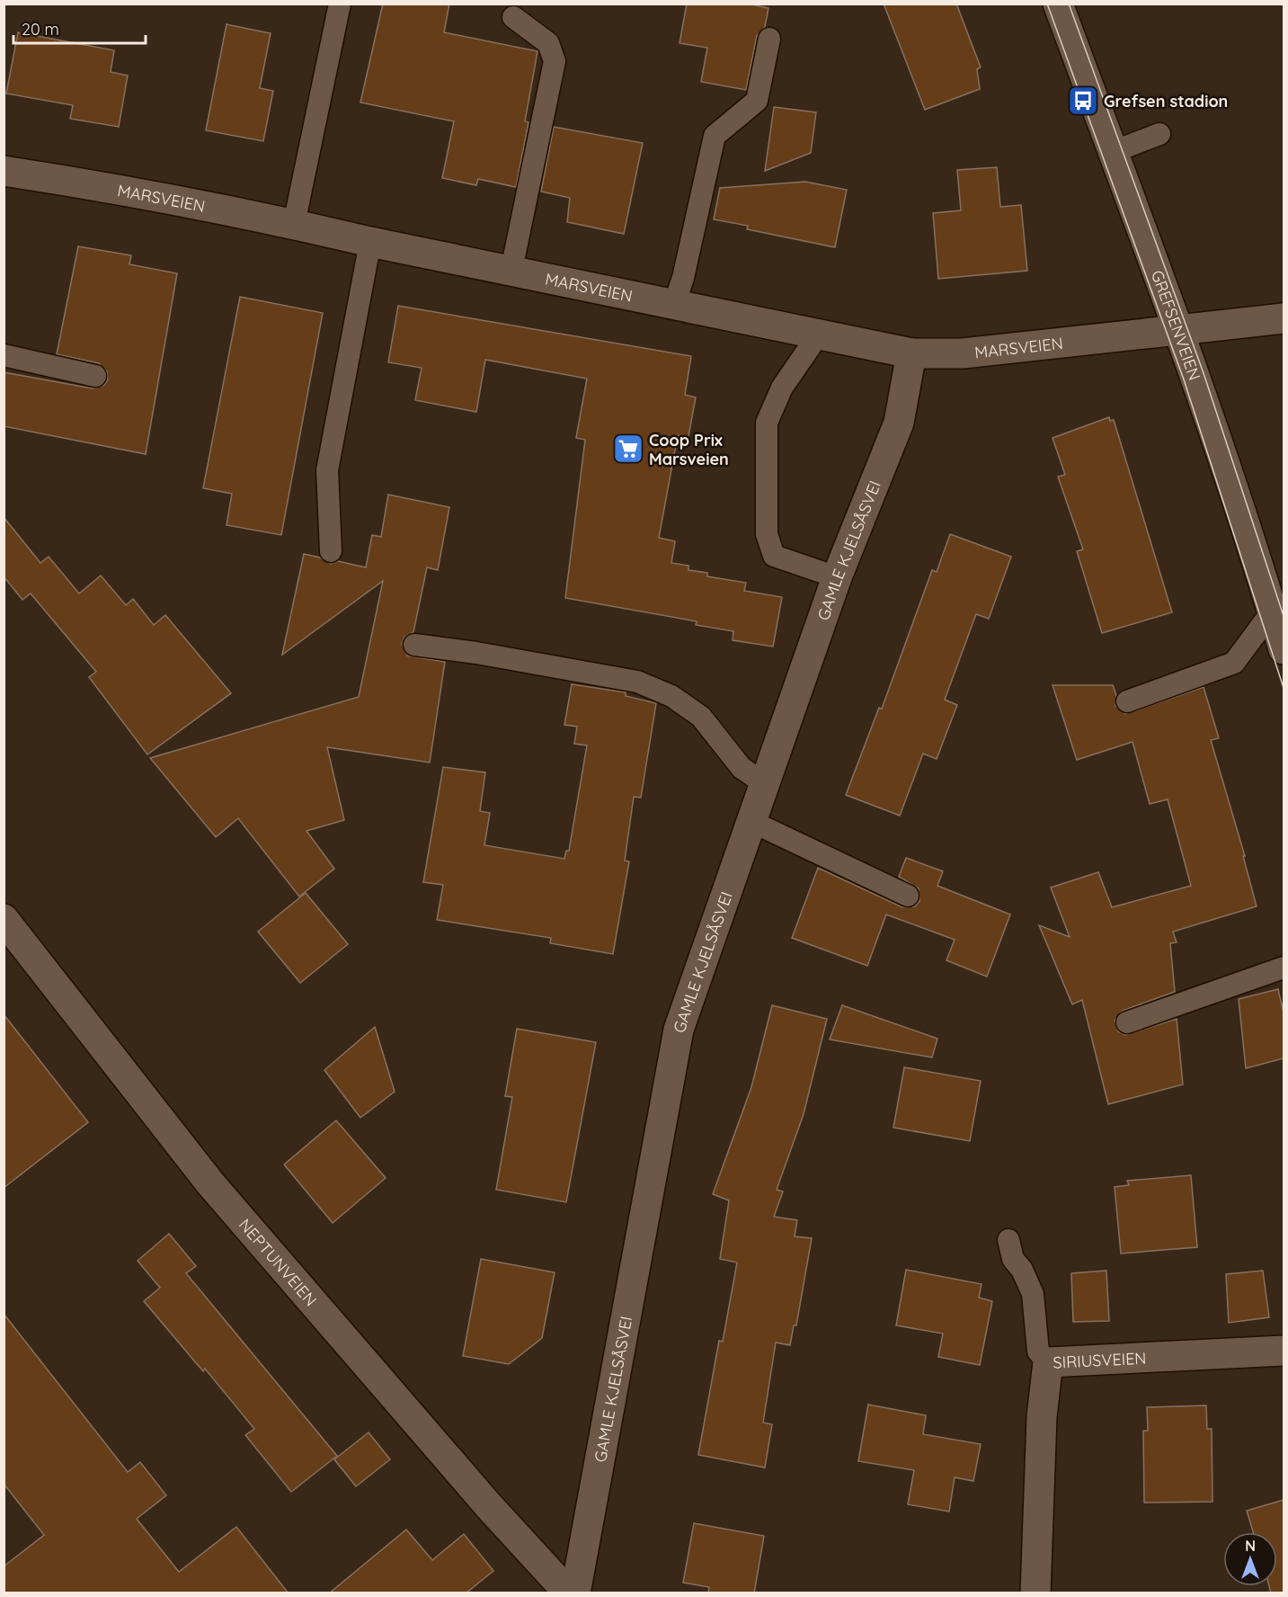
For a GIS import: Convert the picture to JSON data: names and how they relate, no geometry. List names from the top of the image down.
{
  "streets": {
    "street": [
      "MARSVEIEN",
      "GREFSENVEIEN",
      "GAMLE KJELSÅSVEI",
      "NEPTUNVEIEN",
      "SIRIUSVEIEN"
    ]
  },
  "crossings": [
    ["MARSVEIEN", "GREFSENVEIEN"],
    ["MARSVEIEN", "GAMLE KJELSÅSVEI"]
  ],
  "places": {
    "bus stop": ["Grefsen stadion"],
    "supermarket": ["Coop Prix Marsveien"]
  },
  "scale_bar": "20 m",
  "north": "top"
}
